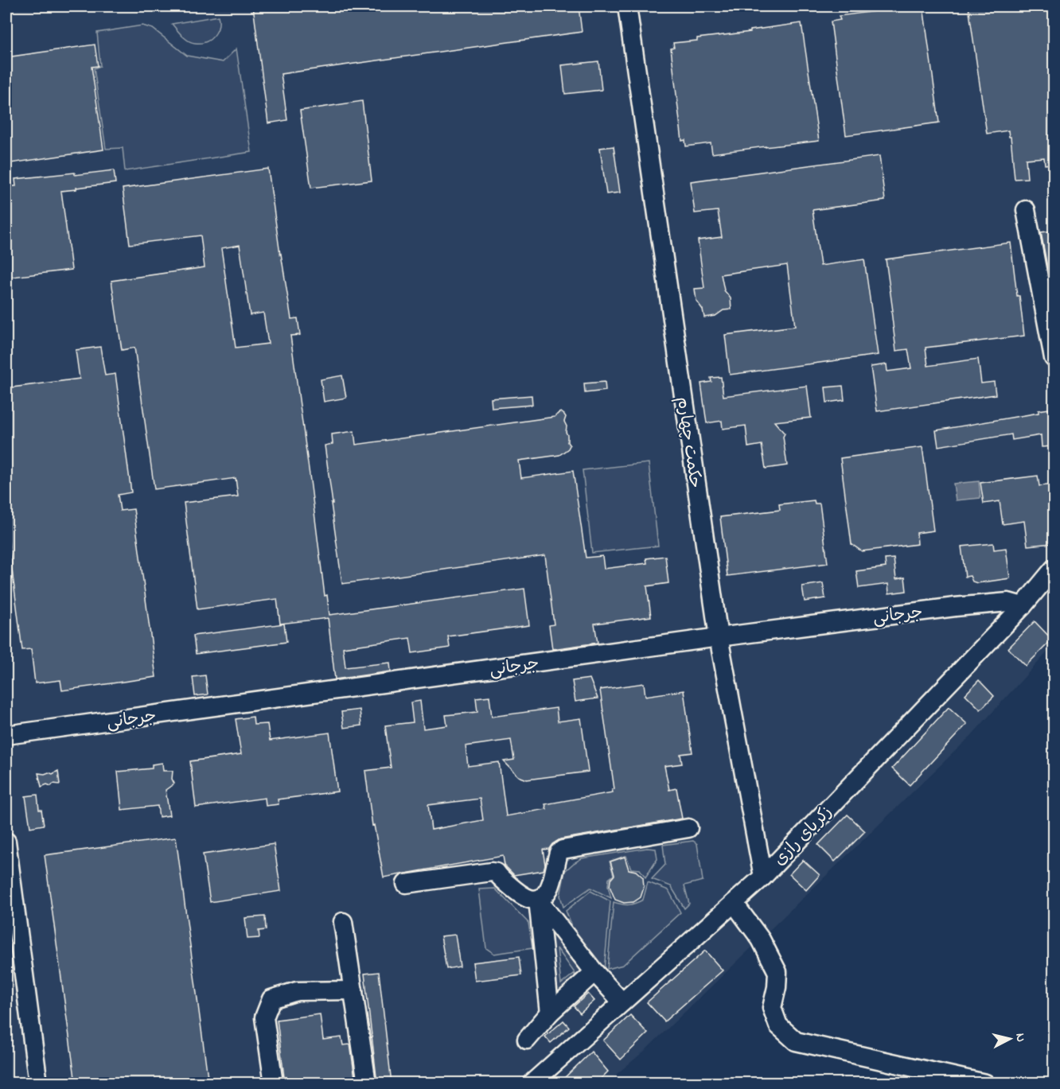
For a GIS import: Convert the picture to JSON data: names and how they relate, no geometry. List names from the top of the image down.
{
  "streets": {
    "street": ["حکمت چهارم", "جرجانی", "زکریای رازی"]
  },
  "crossings": [
    ["حکمت چهارم", "جرجانی"],
    ["حکمت چهارم", "زکریای رازی"],
    ["جرجانی", "زکریای رازی"]
  ],
  "north": "right"
}
